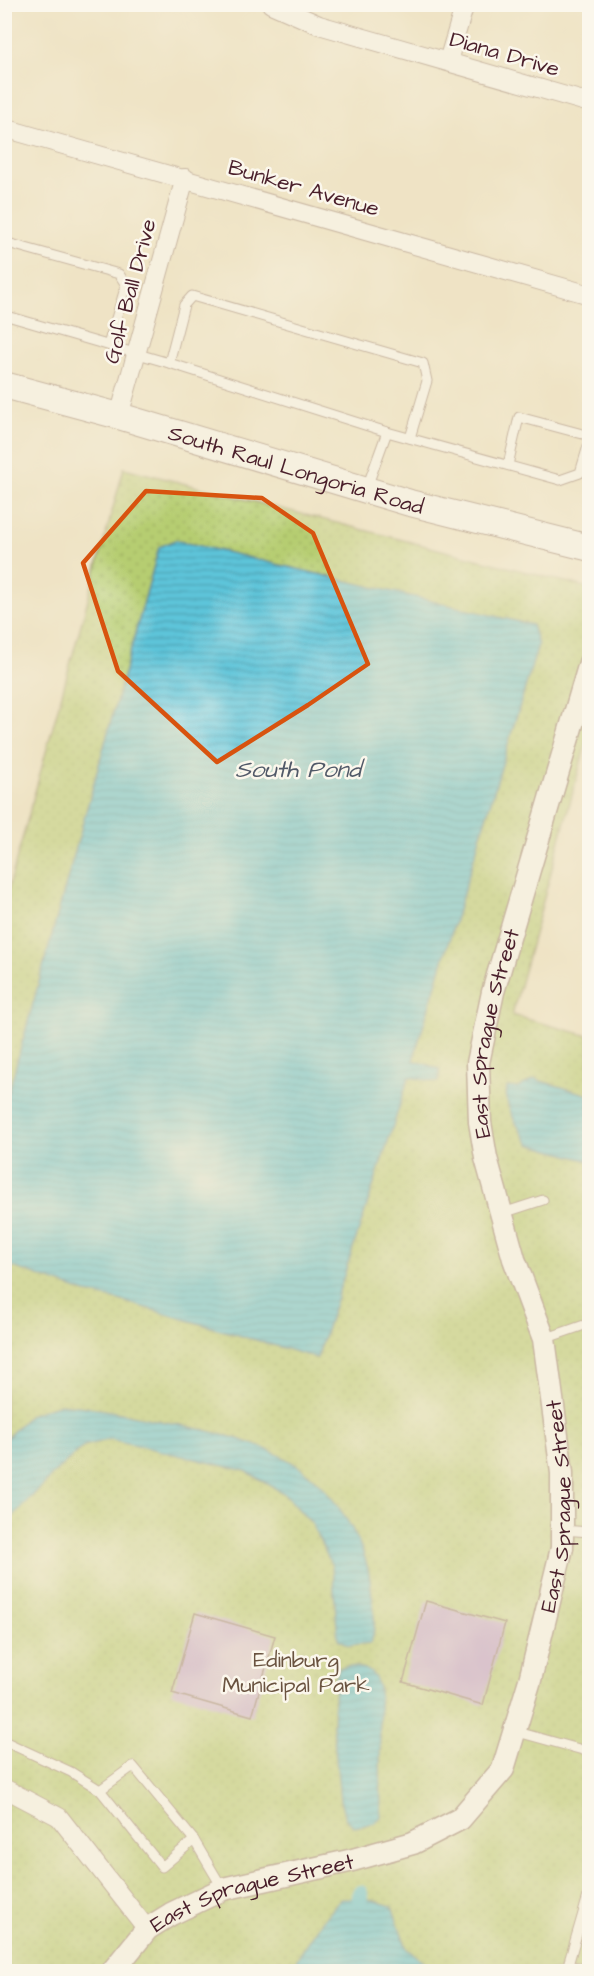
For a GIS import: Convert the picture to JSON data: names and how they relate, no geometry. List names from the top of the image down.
{
  "streets": {
    "main road": ["South Raul Longoria Road"],
    "street": [
      "Diana Drive",
      "Bunker Avenue",
      "Golf Ball Drive",
      "East Sprague Street"
    ]
  },
  "crossings": [
    ["Bunker Avenue", "Golf Ball Drive"],
    ["Golf Ball Drive", "South Raul Longoria Road"]
  ],
  "water": ["South Pond"],
  "parks": ["Edinburg Municipal Park"]
}
